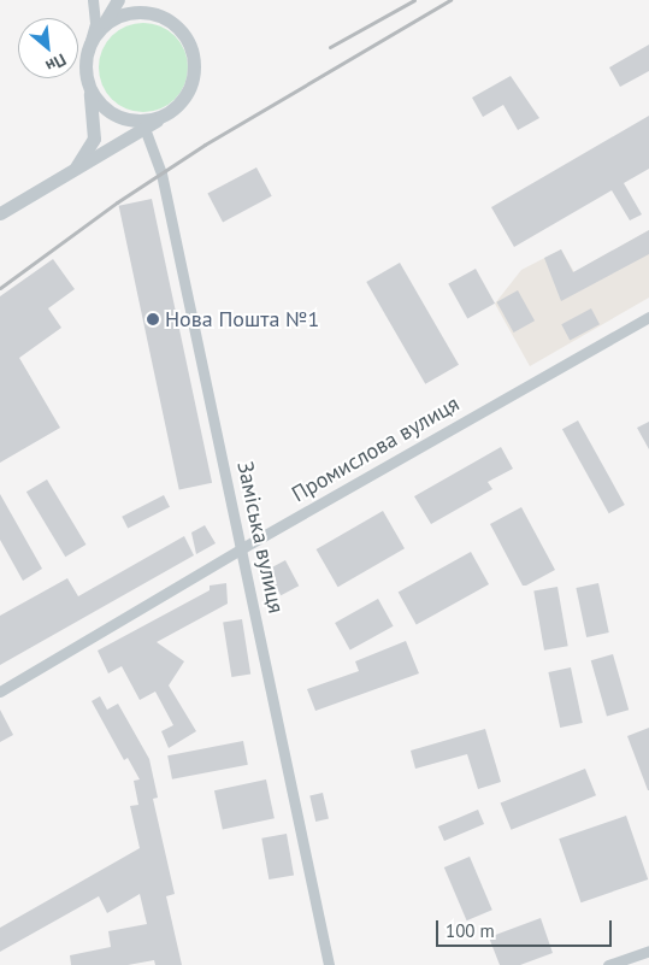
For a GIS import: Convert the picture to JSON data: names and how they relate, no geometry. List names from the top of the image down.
{
  "streets": {
    "street": ["Промислова вулиця", "Заміська вулиця"]
  },
  "crossings": [
    ["Промислова вулиця", "Заміська вулиця"]
  ],
  "places": ["Нова Пошта №1"],
  "scale_bar": "100 m",
  "north": "bottom right"
}
